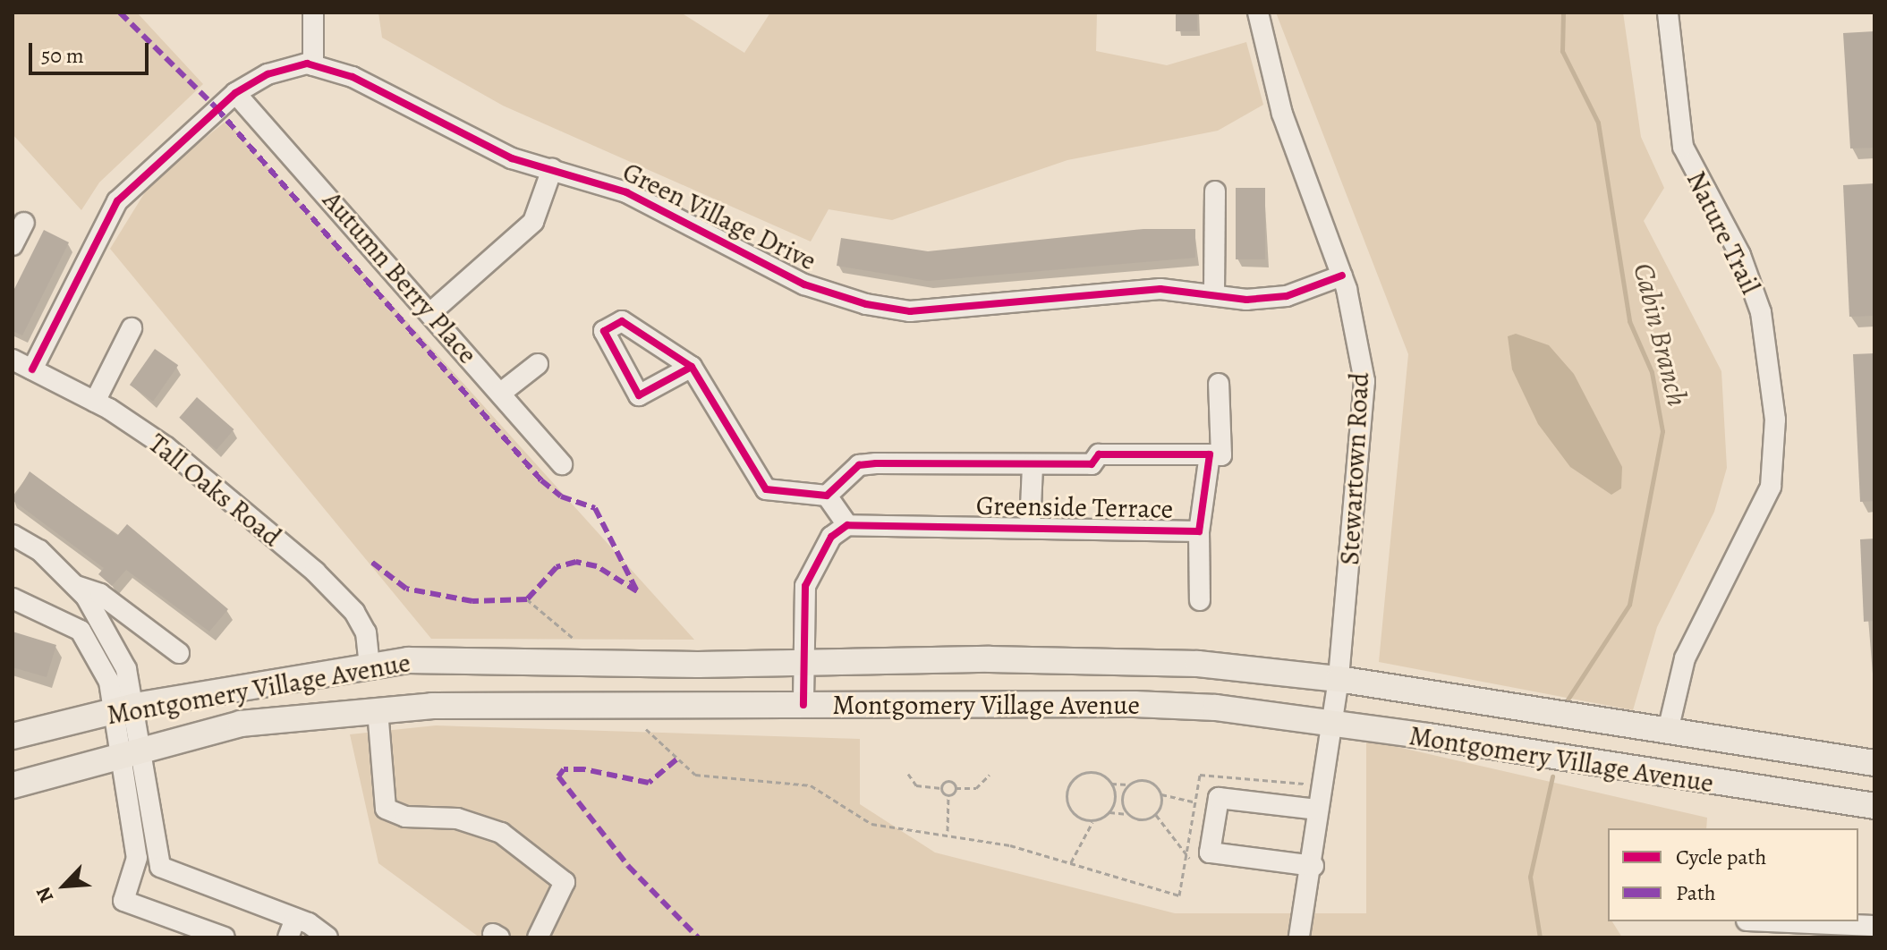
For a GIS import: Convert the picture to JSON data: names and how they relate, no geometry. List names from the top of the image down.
{
  "streets": {
    "main road": ["Montgomery Village Avenue"],
    "street": [
      "Green Village Drive",
      "Nature Trail",
      "Autumn Berry Place",
      "Stewartown Road",
      "Tall Oaks Road",
      "Greenside Terrace"
    ]
  },
  "crossings": [
    ["Green Village Drive", "Autumn Berry Place"],
    ["Green Village Drive", "Stewartown Road"],
    ["Green Village Drive", "Tall Oaks Road"],
    ["Nature Trail", "Montgomery Village Avenue"],
    ["Stewartown Road", "Montgomery Village Avenue"],
    ["Tall Oaks Road", "Montgomery Village Avenue"]
  ],
  "water": ["Cabin Branch"],
  "legend": ["Cycle path", "Path"],
  "scale_bar": "50 m",
  "north": "bottom left"
}
